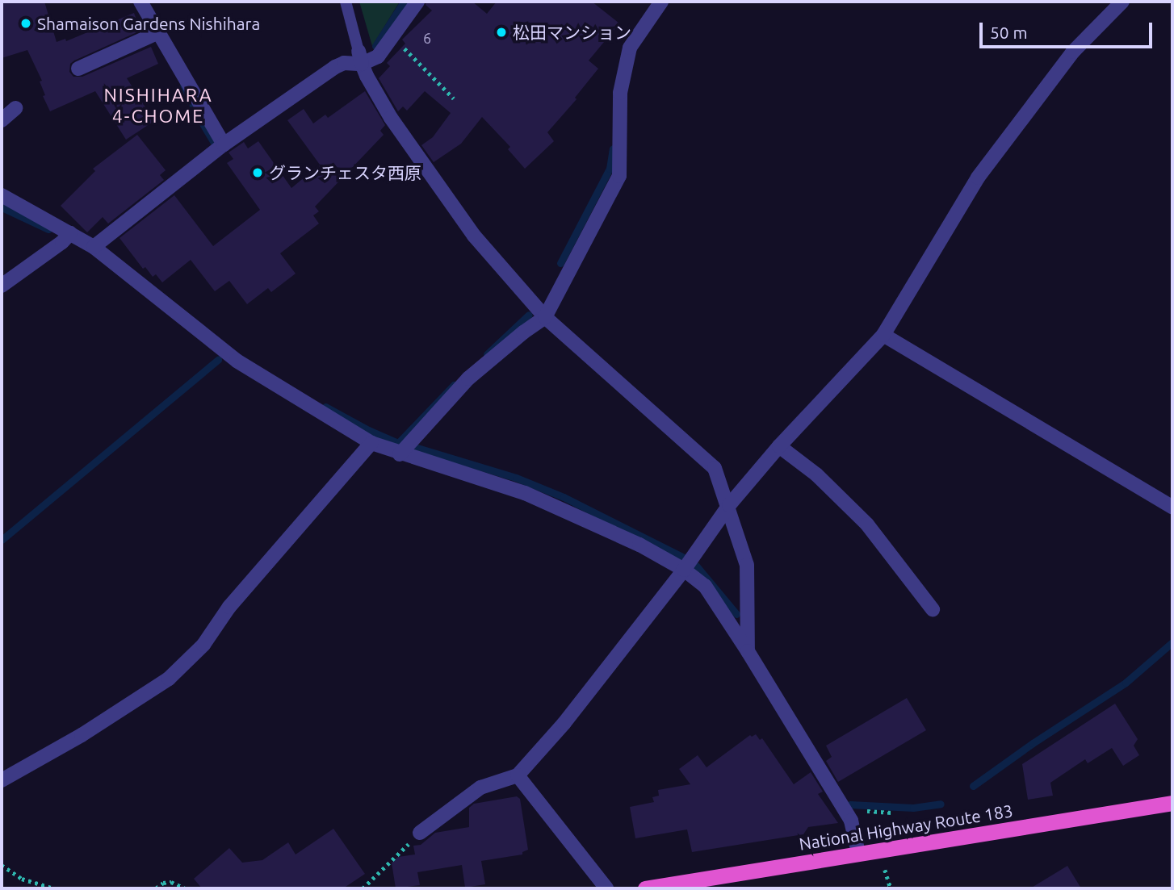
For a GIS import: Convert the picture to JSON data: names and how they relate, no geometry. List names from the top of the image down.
{
  "streets": {
    "highway": ["National Highway Route 183"]
  },
  "districts": ["NISHIHARA 4-CHOME"],
  "places": ["Shamaison Gardens Nishihara", "松田マンション", "グランチェスタ西原"],
  "house_numbers": ["6"],
  "scale_bar": "50 m"
}
